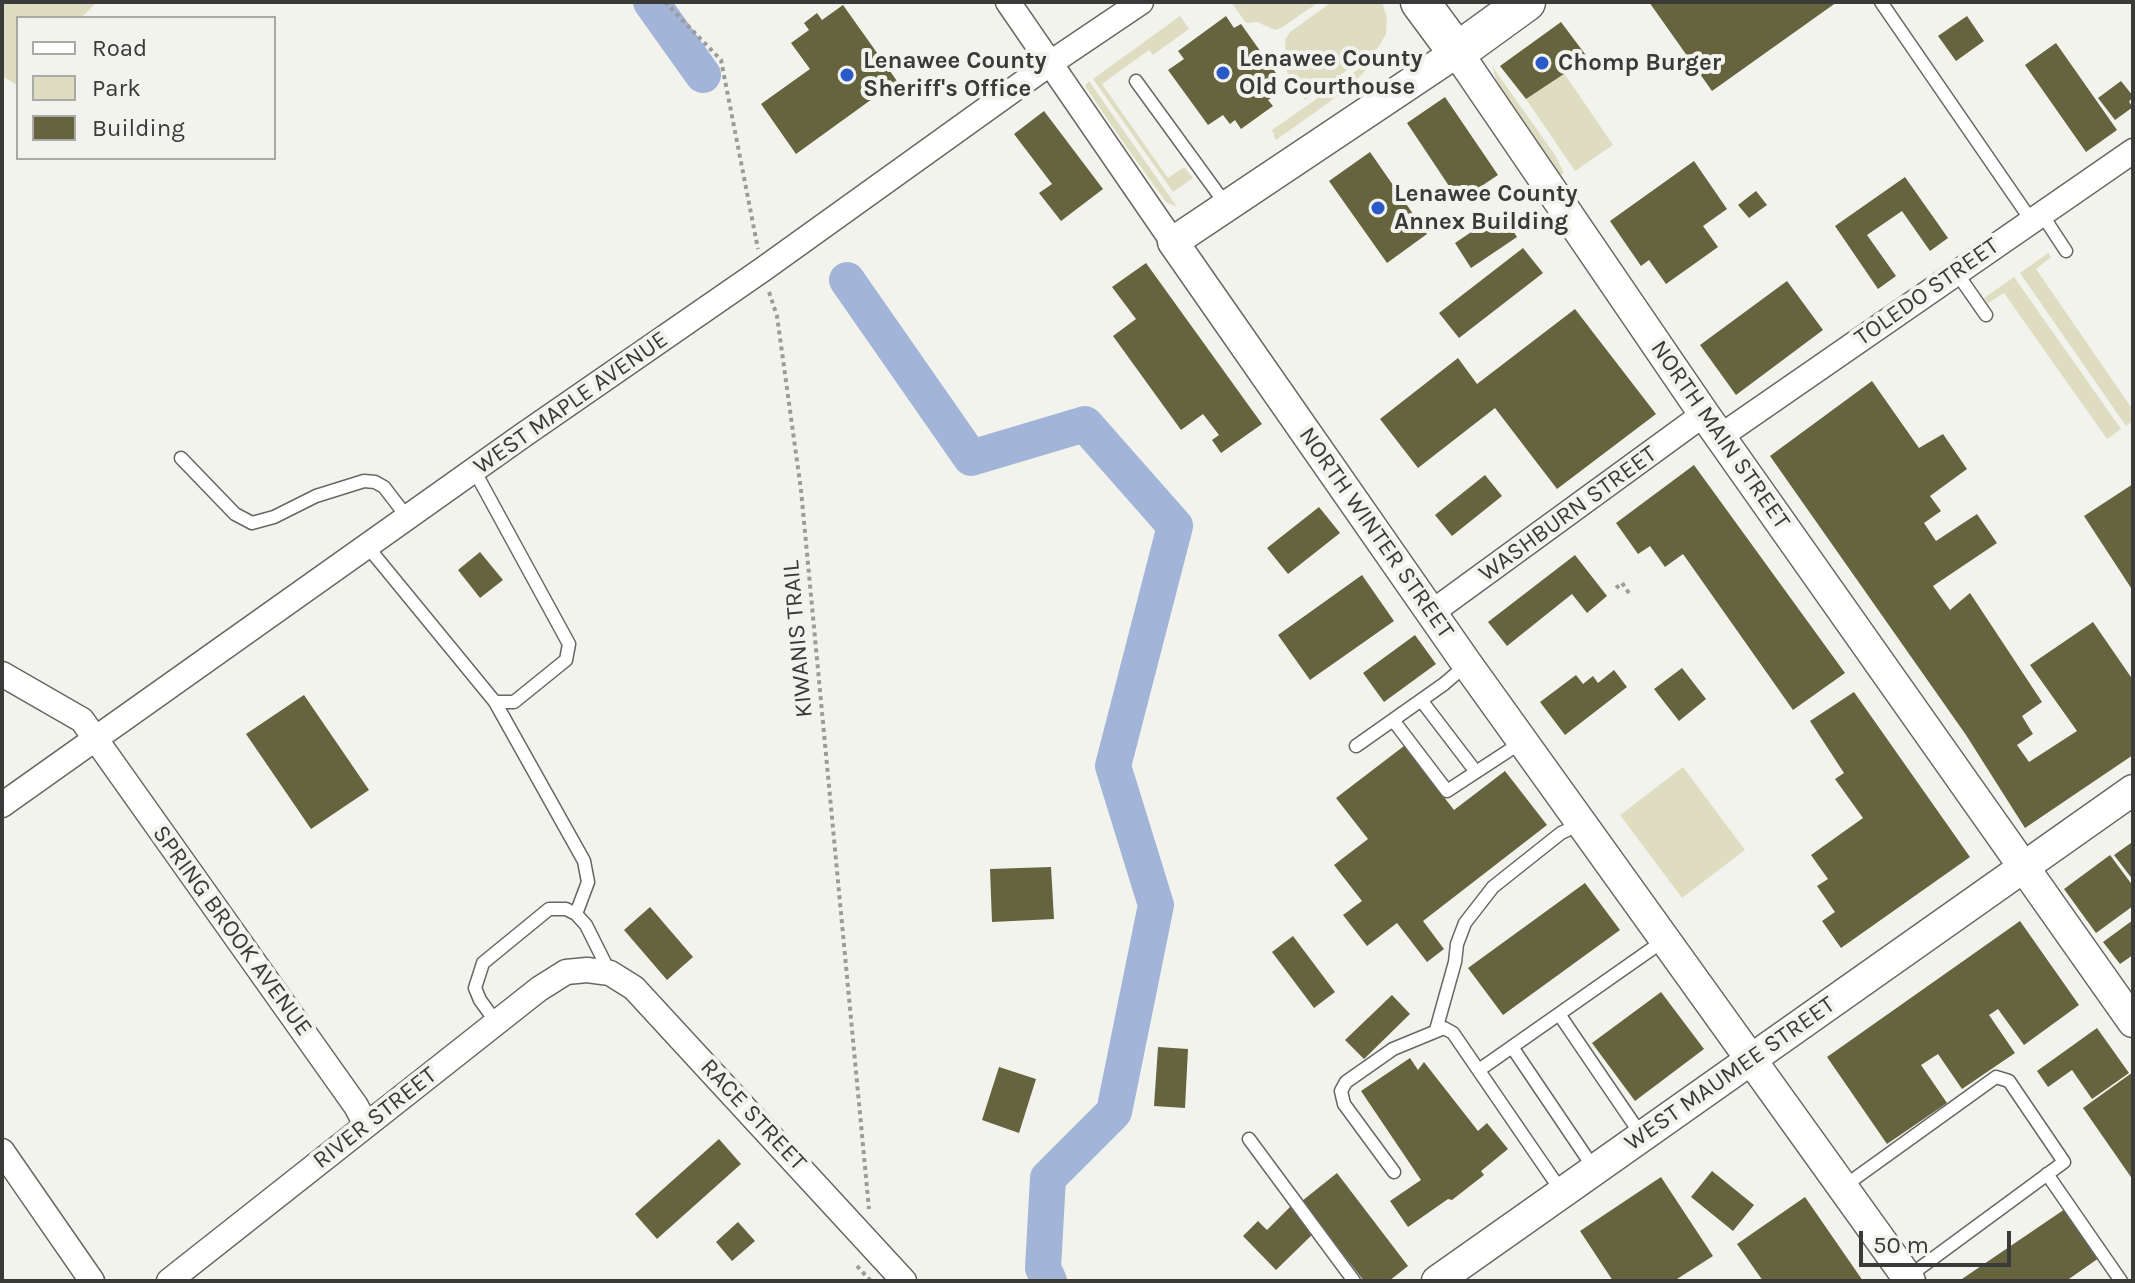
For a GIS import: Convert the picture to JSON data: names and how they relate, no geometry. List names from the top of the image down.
{
  "streets": {
    "main road": ["NORTH MAIN STREET"],
    "street": [
      "TOLEDO STREET",
      "WEST MAPLE AVENUE",
      "WASHBURN STREET",
      "NORTH WINTER STREET",
      "SPRING BROOK AVENUE",
      "WEST MAUMEE STREET",
      "RACE STREET",
      "RIVER STREET"
    ],
    "path": ["KIWANIS TRAIL"]
  },
  "crossings": [
    ["TOLEDO STREET", "NORTH MAIN STREET"],
    ["TOLEDO STREET", "WASHBURN STREET"],
    ["WEST MAPLE AVENUE", "NORTH WINTER STREET"],
    ["WEST MAPLE AVENUE", "KIWANIS TRAIL"],
    ["WEST MAPLE AVENUE", "SPRING BROOK AVENUE"],
    ["NORTH MAIN STREET", "WASHBURN STREET"],
    ["NORTH MAIN STREET", "WEST MAUMEE STREET"],
    ["WASHBURN STREET", "NORTH WINTER STREET"],
    ["NORTH WINTER STREET", "WEST MAUMEE STREET"],
    ["KIWANIS TRAIL", "RACE STREET"],
    ["SPRING BROOK AVENUE", "RIVER STREET"],
    ["RACE STREET", "RIVER STREET"]
  ],
  "places": [
    "Chomp Burger",
    "Lenawee County Old Courthouse",
    "Lenawee County Sheriff's Office",
    "Lenawee County Annex Building"
  ],
  "legend": ["Road", "Park", "Building"],
  "scale_bar": "50 m"
}
